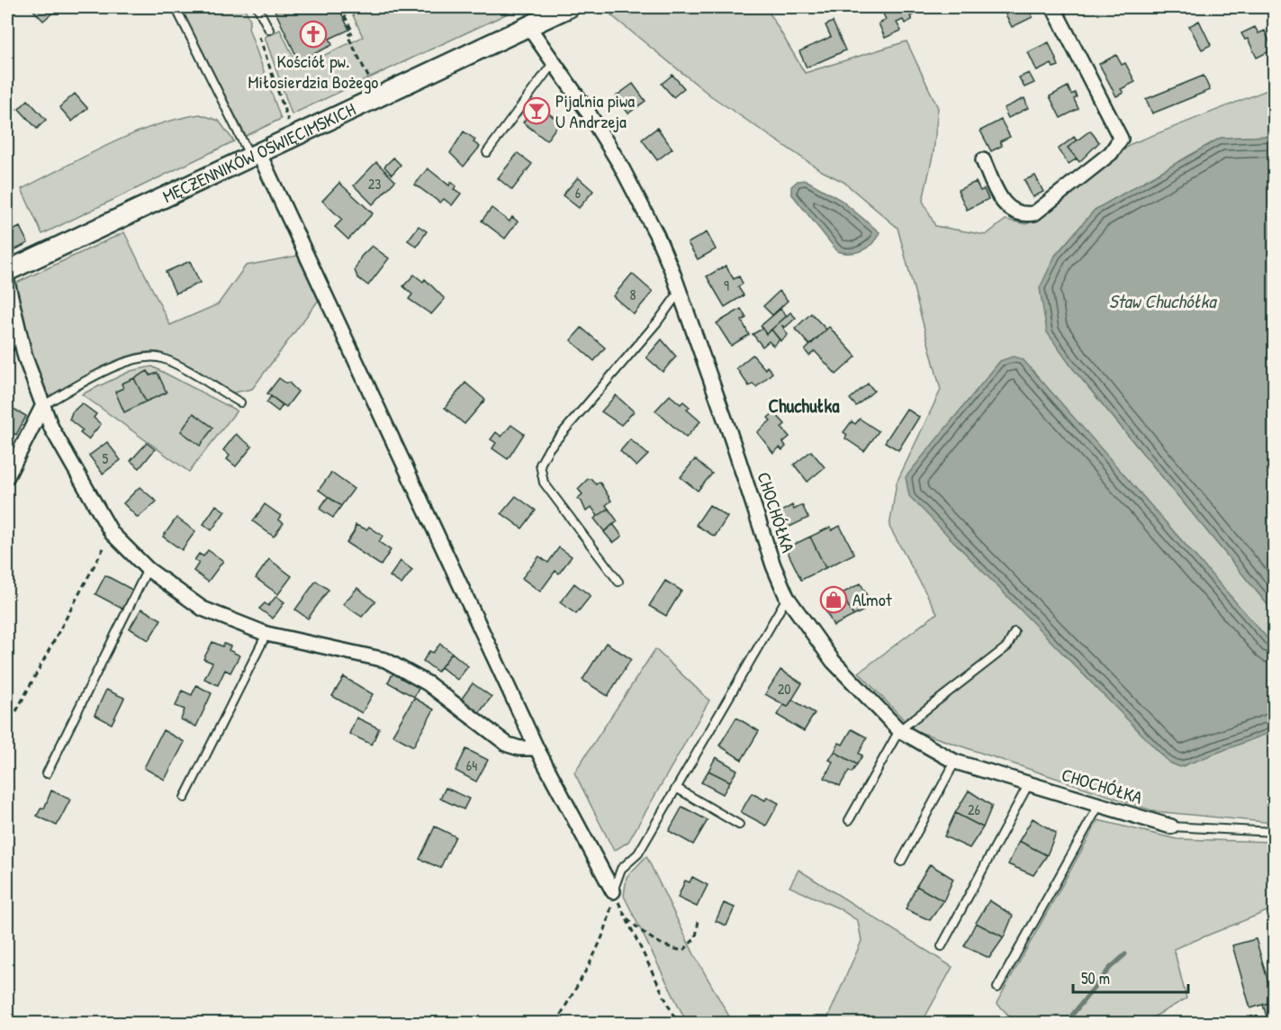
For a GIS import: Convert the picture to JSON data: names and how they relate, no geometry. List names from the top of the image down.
{
  "streets": {
    "main road": ["MĘCZENNIKÓW OŚWIĘCIMSKICH"],
    "street": ["CHOCHÓŁKA"]
  },
  "crossings": [
    ["MĘCZENNIKÓW OŚWIĘCIMSKICH", "CHOCHÓŁKA"]
  ],
  "districts": ["Chuchułka"],
  "water": ["Staw Chuchółka"],
  "places": {
    "church": ["Kościół pw. Miłosierdzia Bożego"],
    "bar": ["Pijalnia piwa U Andrzeja"],
    "shop": ["Almot"]
  },
  "house_numbers": [
    "23",
    "6",
    "9",
    "8",
    "5",
    "20",
    "64",
    "26"
  ],
  "scale_bar": "50 m"
}
